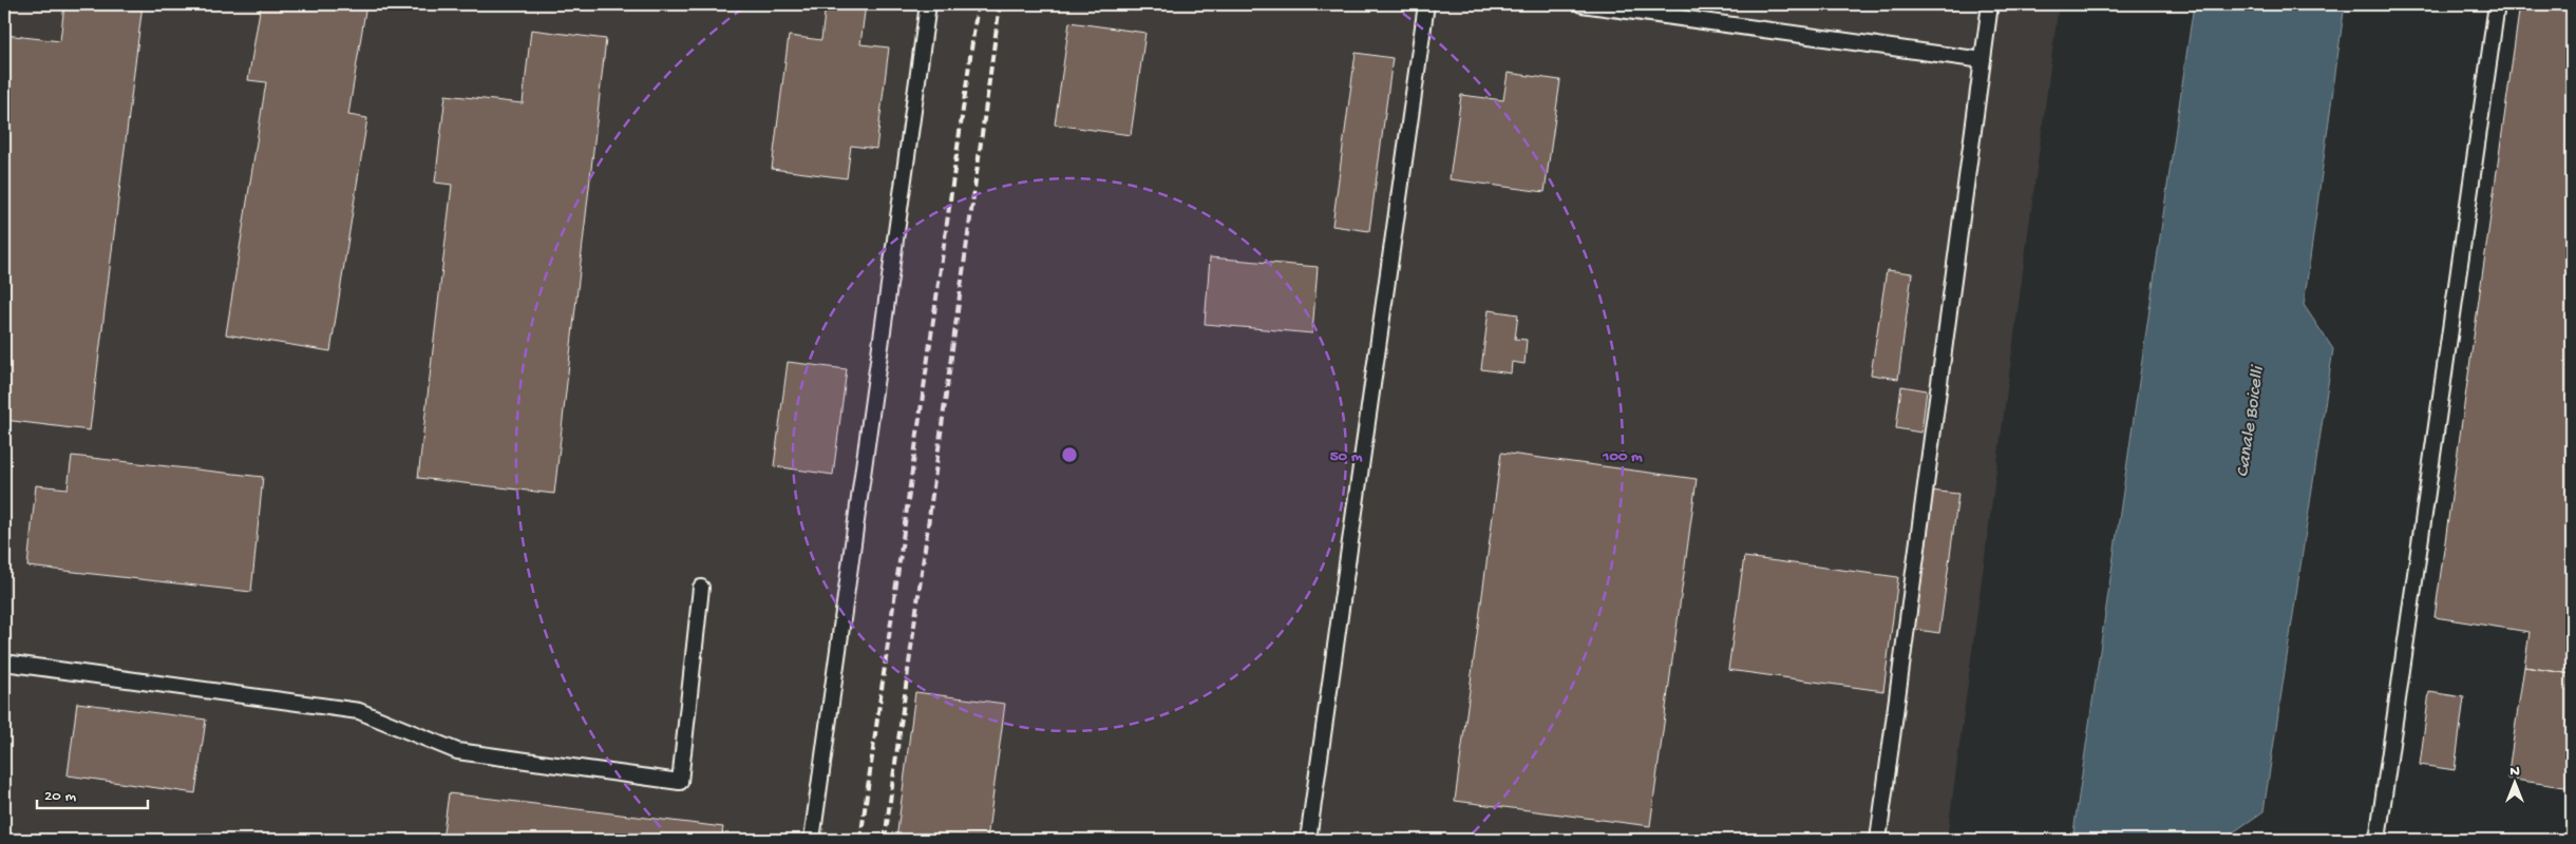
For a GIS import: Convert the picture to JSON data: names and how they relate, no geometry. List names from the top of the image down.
{
  "water": ["Canale Boicelli"],
  "scale_bar": "20 m",
  "north": "top",
  "rings": ["50 m", "100 m"]
}
